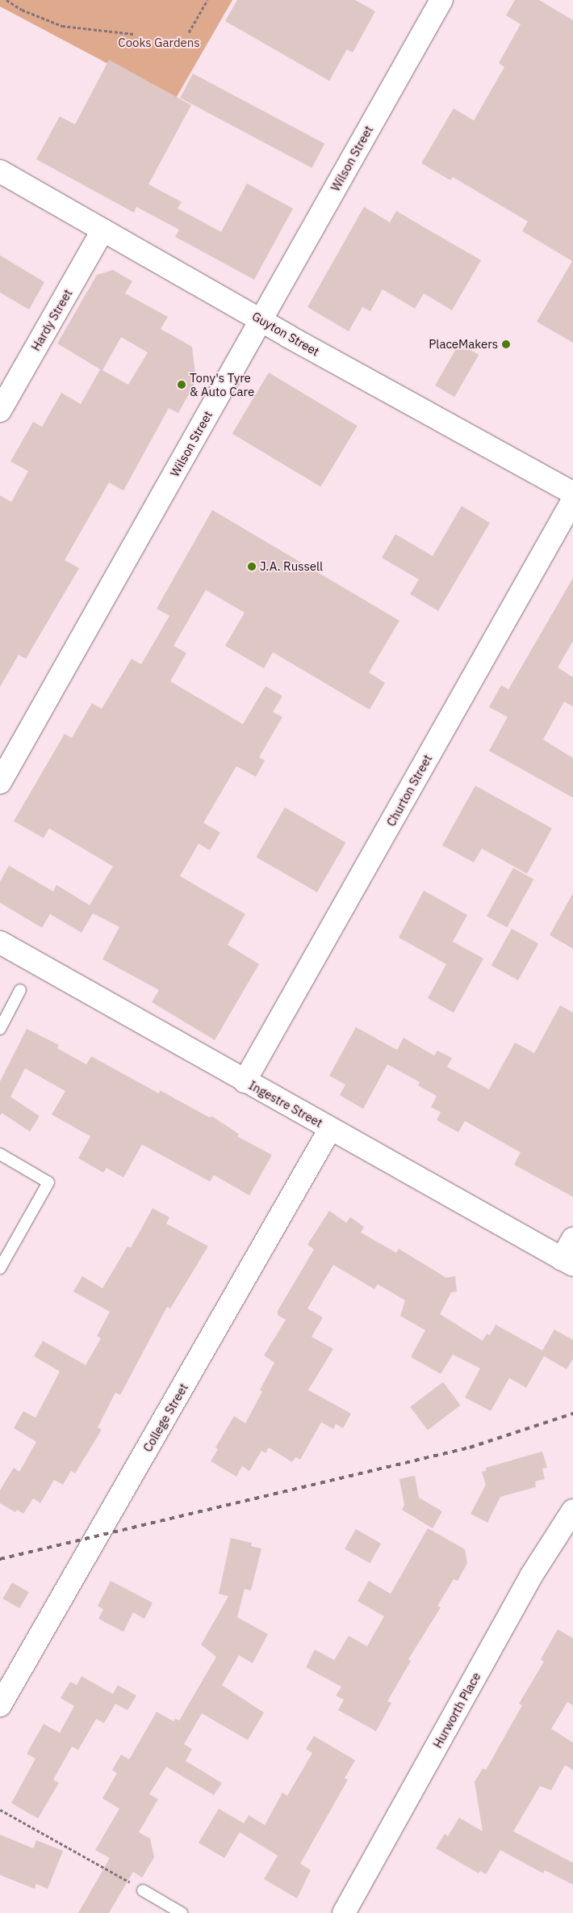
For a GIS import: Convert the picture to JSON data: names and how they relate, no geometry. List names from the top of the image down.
{
  "streets": {
    "street": [
      "Wilson Street",
      "Hardy Street",
      "Guyton Street",
      "Churton Street",
      "Ingestre Street",
      "College Street",
      "Hurworth Place"
    ]
  },
  "crossings": [
    ["Wilson Street", "Guyton Street"],
    ["Hardy Street", "Guyton Street"],
    ["Churton Street", "Ingestre Street"],
    ["Ingestre Street", "College Street"]
  ],
  "parks": ["Cooks Gardens"],
  "places": ["PlaceMakers", "Tony's Tyre & Auto Care", "J.A. Russell"]
}
